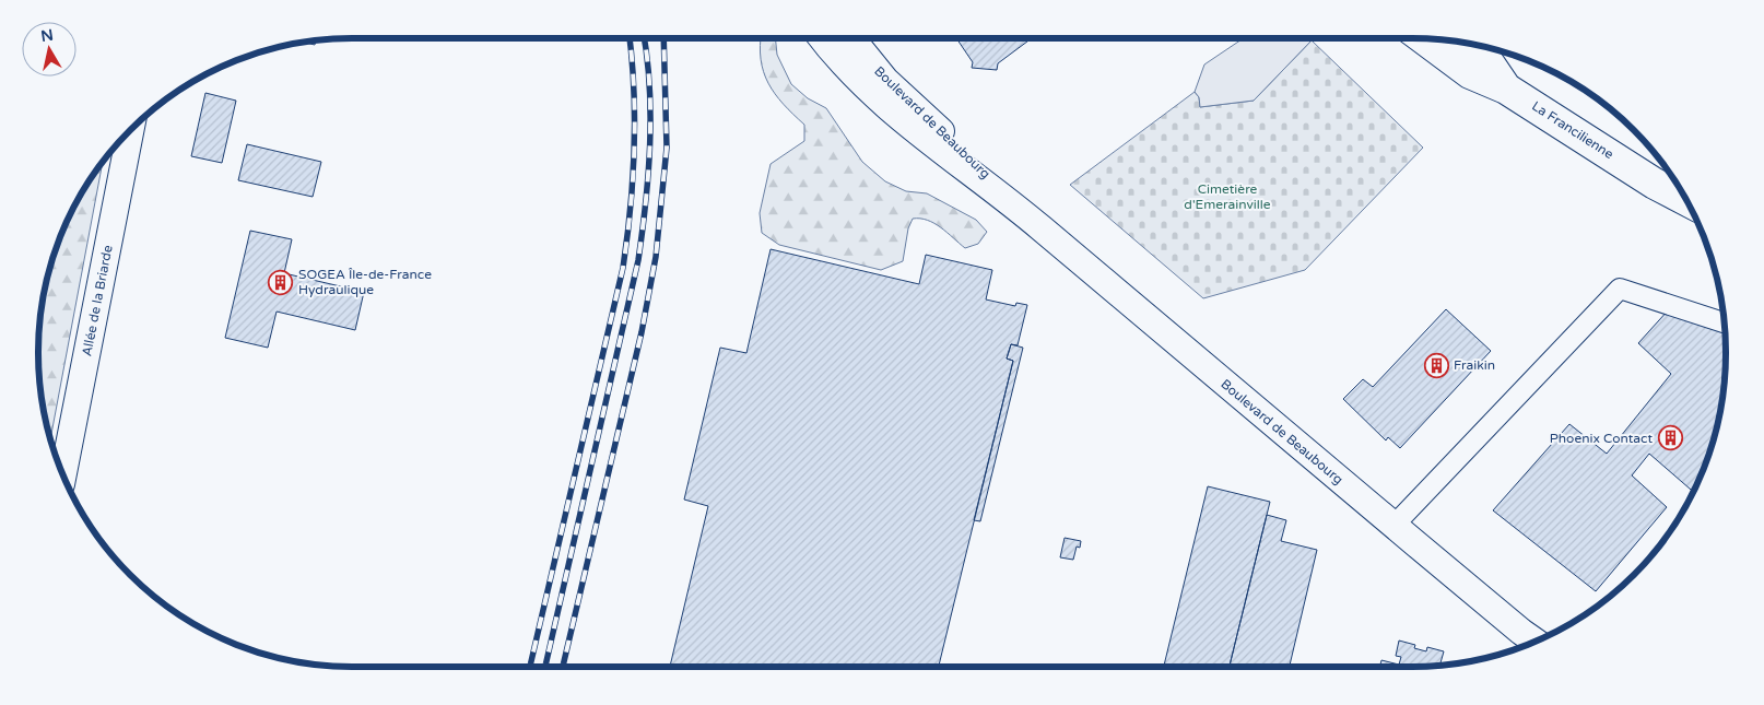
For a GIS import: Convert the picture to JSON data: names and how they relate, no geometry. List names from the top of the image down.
{
  "streets": {
    "highway": ["La Francilienne"],
    "main road": ["Boulevard de Beaubourg", "Allée de la Briarde"]
  },
  "parks": ["Cimetière d'Emerainville"],
  "places": {
    "building": ["SOGEA Île-de-France Hydraulique", "Fraikin", "Phoenix Contact"]
  },
  "north": "top"
}
